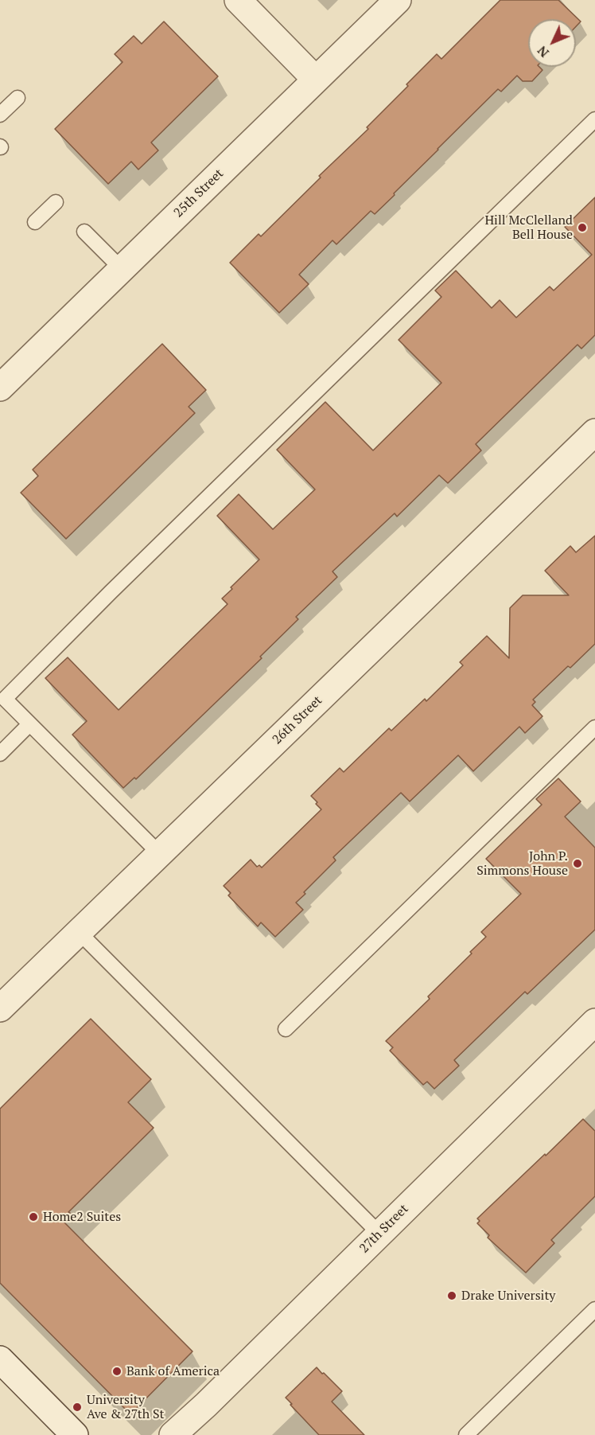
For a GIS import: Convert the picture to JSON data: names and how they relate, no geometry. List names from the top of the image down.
{
  "streets": {
    "street": ["25th Street", "26th Street", "27th Street"]
  },
  "places": [
    "Hill McClelland Bell House",
    "John P. Simmons House",
    "Home2 Suites",
    "Drake University",
    "Bank of America",
    "University Ave & 27th St"
  ],
  "north": "bottom left"
}
